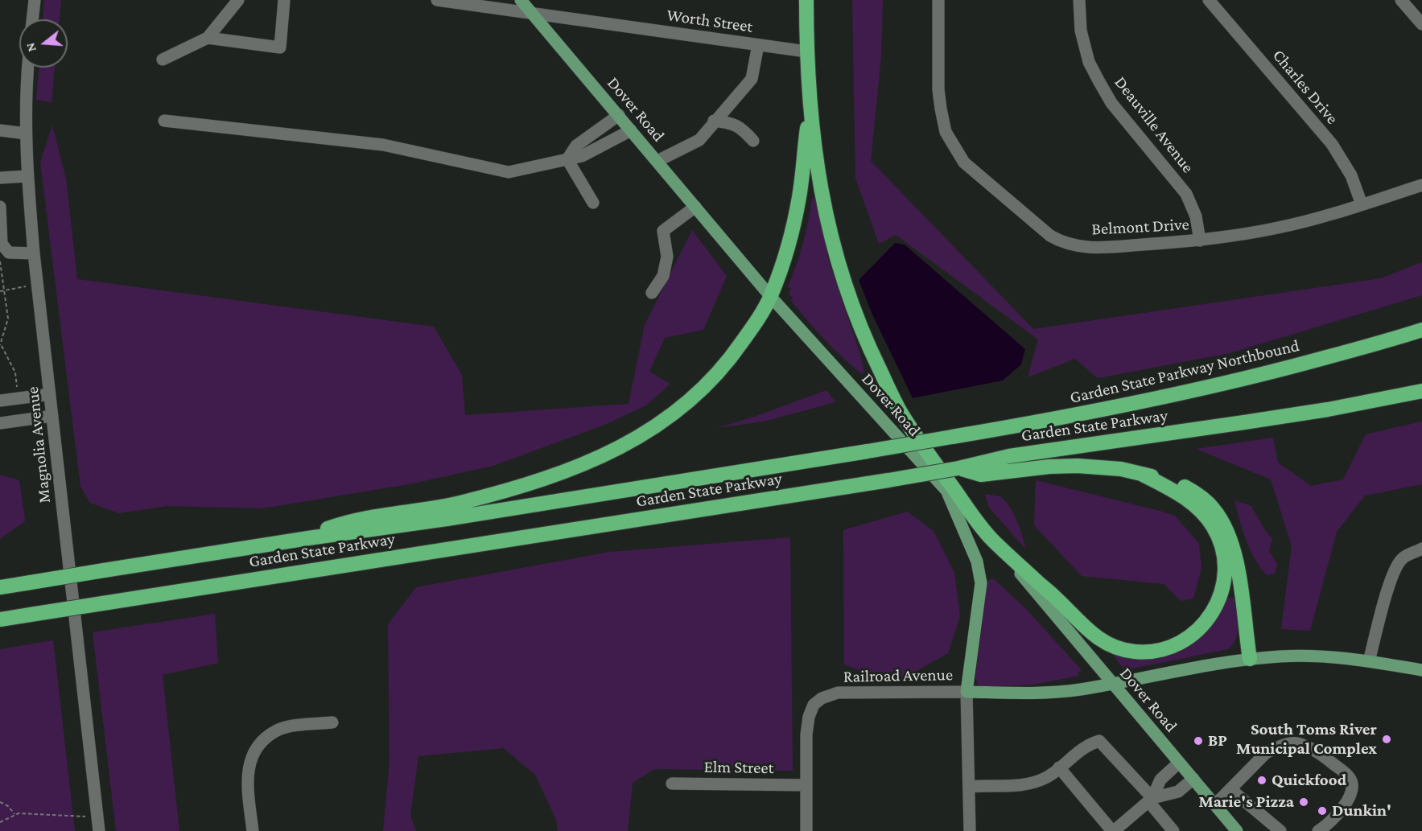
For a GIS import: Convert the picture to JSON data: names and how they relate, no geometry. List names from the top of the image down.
{
  "streets": {
    "highway": ["Garden State Parkway Northbound", "Garden State Parkway"],
    "main road": ["Dover Road", "Railroad Avenue"],
    "street": [
      "Worth Street",
      "Charles Drive",
      "Deauville Avenue",
      "Belmont Drive",
      "Magnolia Avenue",
      "Elm Street"
    ]
  },
  "crossings": [
    ["Worth Street", "Dover Road"],
    ["Charles Drive", "Belmont Drive"],
    ["Dover Road", "Railroad Avenue"],
    ["Deauville Avenue", "Belmont Drive"],
    ["Garden State Parkway Northbound", "Garden State Parkway"],
    ["Railroad Avenue", "Elm Street"]
  ],
  "places": [
    "South Toms River Municipal Complex",
    "BP",
    "Quickfood",
    "Marie's Pizza",
    "Dunkin'"
  ],
  "north": "left"
}
